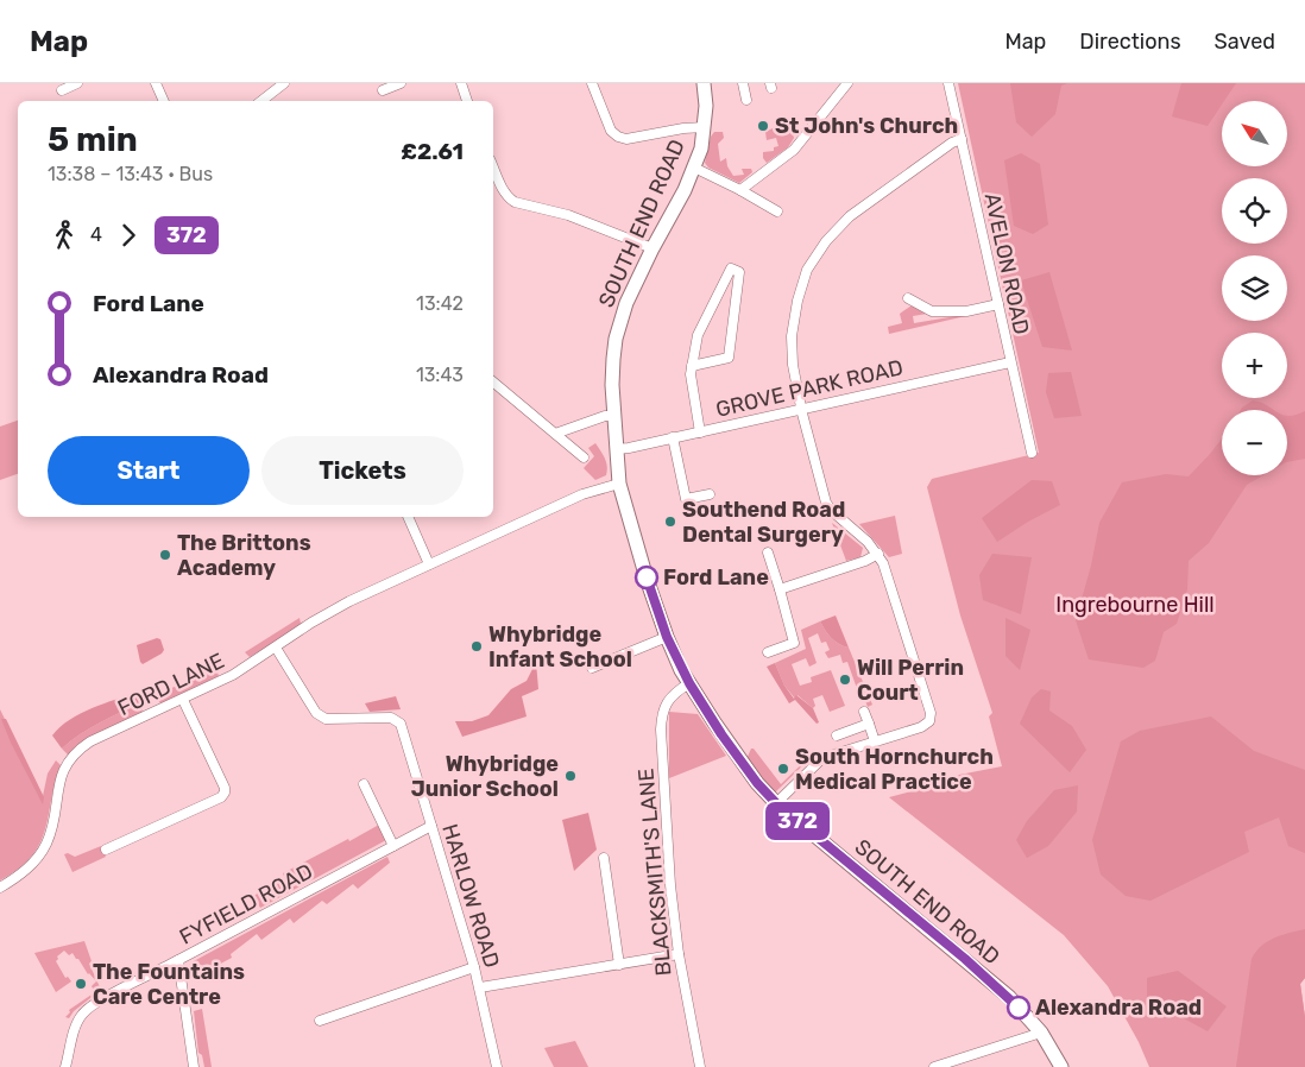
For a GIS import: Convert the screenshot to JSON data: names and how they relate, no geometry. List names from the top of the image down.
{
  "streets": {
    "street": [
      "SOUTH END ROAD",
      "AVELON ROAD",
      "GROVE PARK ROAD",
      "FORD LANE",
      "BLACKSMITH'S LANE",
      "HARLOW ROAD",
      "FYFIELD ROAD"
    ]
  },
  "crossings": [
    ["SOUTH END ROAD", "GROVE PARK ROAD"],
    ["SOUTH END ROAD", "FORD LANE"],
    ["SOUTH END ROAD", "BLACKSMITH'S LANE"],
    ["AVELON ROAD", "GROVE PARK ROAD"],
    ["FORD LANE", "HARLOW ROAD"],
    ["HARLOW ROAD", "FYFIELD ROAD"]
  ],
  "parks": ["Ingrebourne Hill"],
  "places": [
    "St John's Church",
    "Southend Road Dental Surgery",
    "The Brittons Academy",
    "Ford Lane",
    "Whybridge Infant School",
    "Will Perrin Court",
    "South Hornchurch Medical Practice",
    "Whybridge Junior School",
    "The Fountains Care Centre",
    "Alexandra Road"
  ],
  "lines": ["bus line 372"],
  "north": "top left",
  "page": {
    "header": "Map",
    "nav": ["Map", "Directions", "Saved"],
    "on_map": "372",
    "map_buttons": ["+", "−"],
    "heading": ["5 min", "13:38 – 13:43 · Bus", "£2.61"],
    "legs": ["4", "372"],
    "list": [
      {
        "name": "Ford Lane",
        "value": "13:42"
      },
      {
        "name": "Alexandra Road",
        "value": "13:43"
      }
    ],
    "buttons": ["Start", "Tickets"]
  }
}
